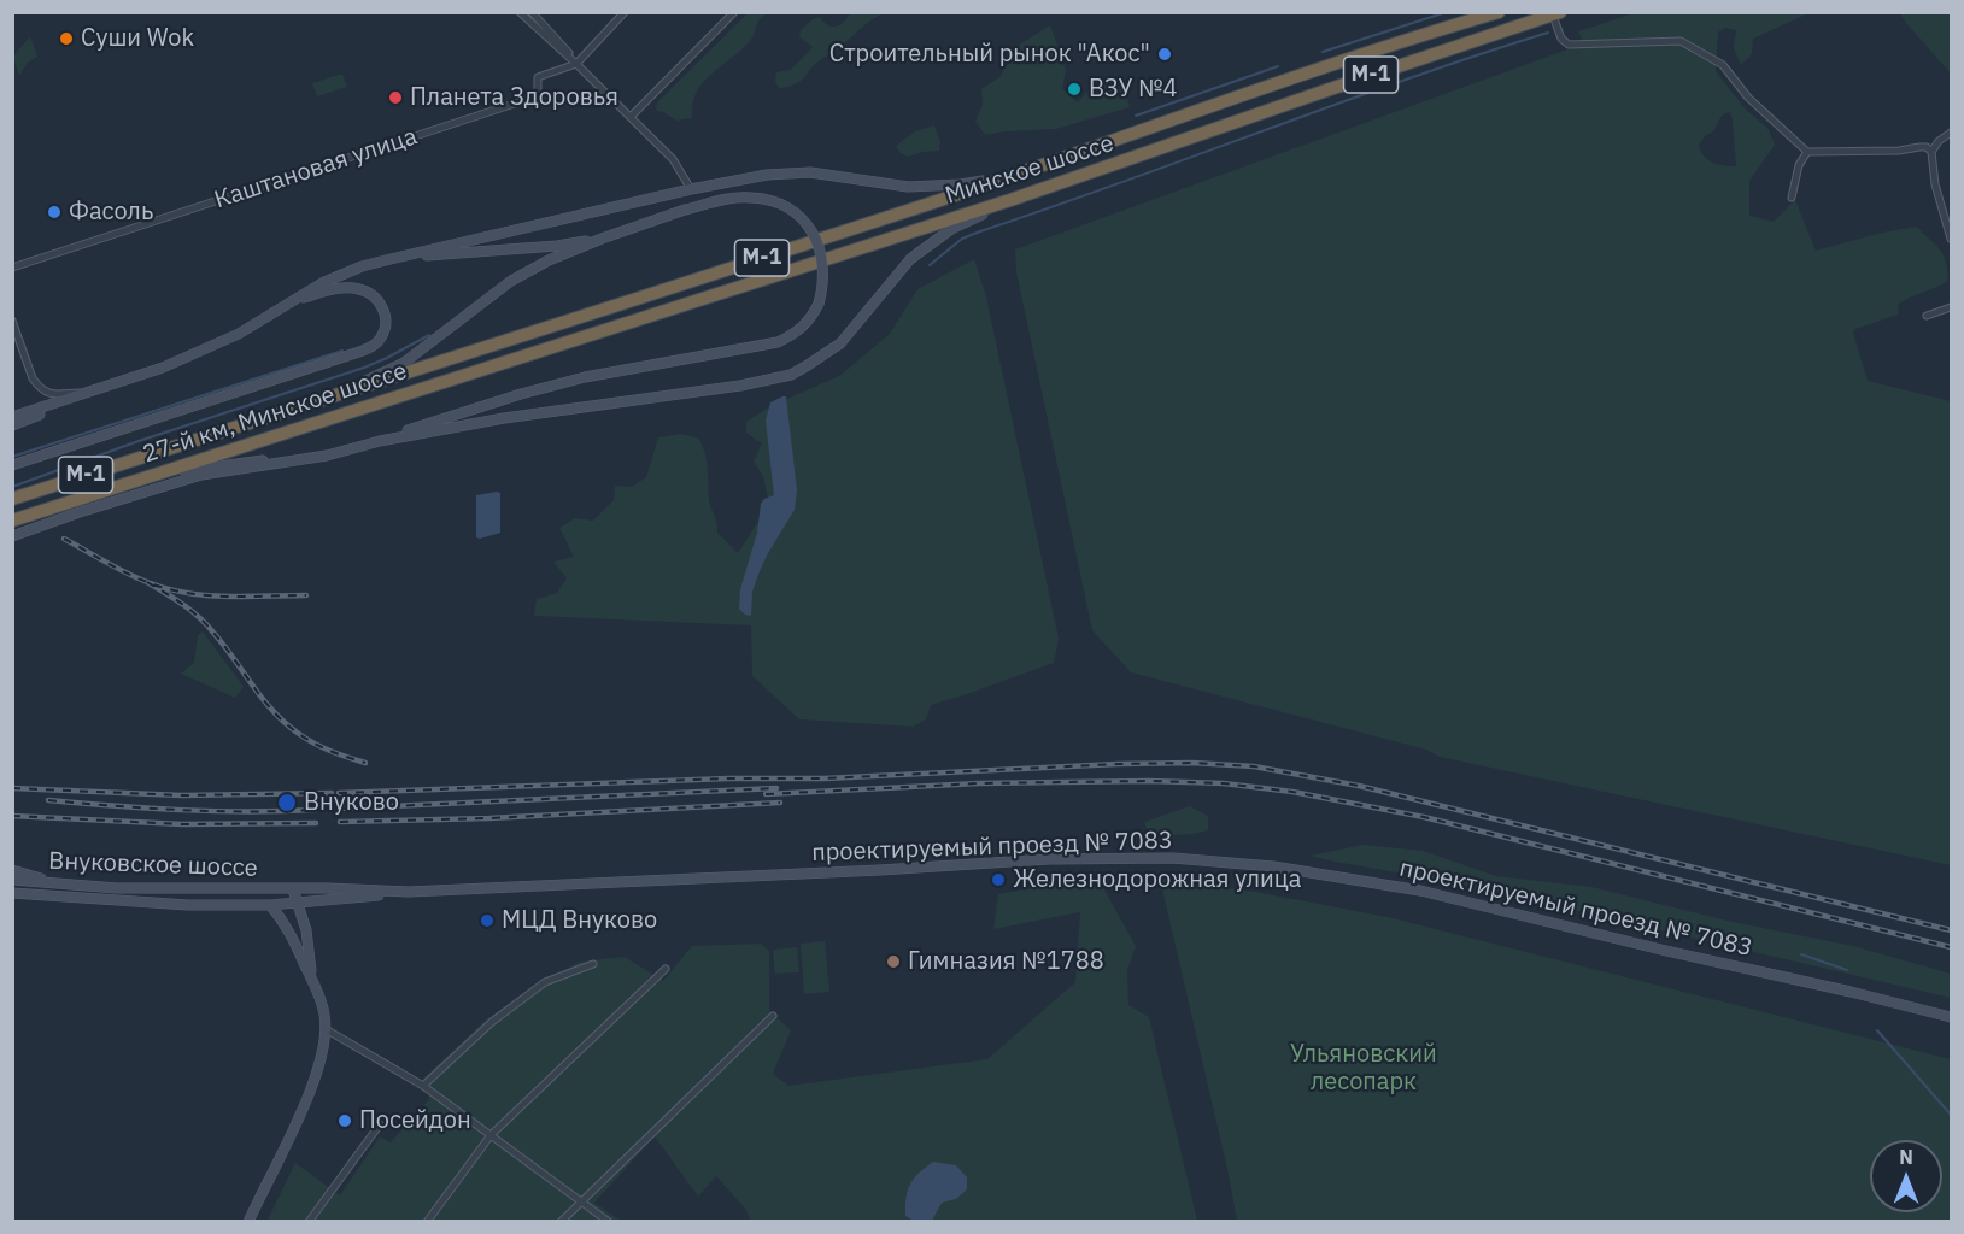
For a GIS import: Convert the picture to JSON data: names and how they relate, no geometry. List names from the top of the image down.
{
  "streets": {
    "highway": ["М-1", "Минское шоссе", "27-й км, Минское шоссе"],
    "main road": ["проектируемый проезд № 7083", "Внуковское шоссе"],
    "street": ["Каштановая улица"]
  },
  "crossings": [
    ["Минское шоссе", "27-й км, Минское шоссе"],
    ["проектируемый проезд № 7083", "Внуковское шоссе"]
  ],
  "parks": ["Ульяновский лесопарк"],
  "places": [
    "Суши Wok",
    "Строительный рынок \"Акос\"",
    "ВЗУ №4",
    "Планета Здоровья",
    "Фасоль",
    "Внуково",
    "Железнодорожная улица",
    "МЦД Внуково",
    "Гимназия №1788",
    "Посейдон"
  ],
  "north": "top"
}
